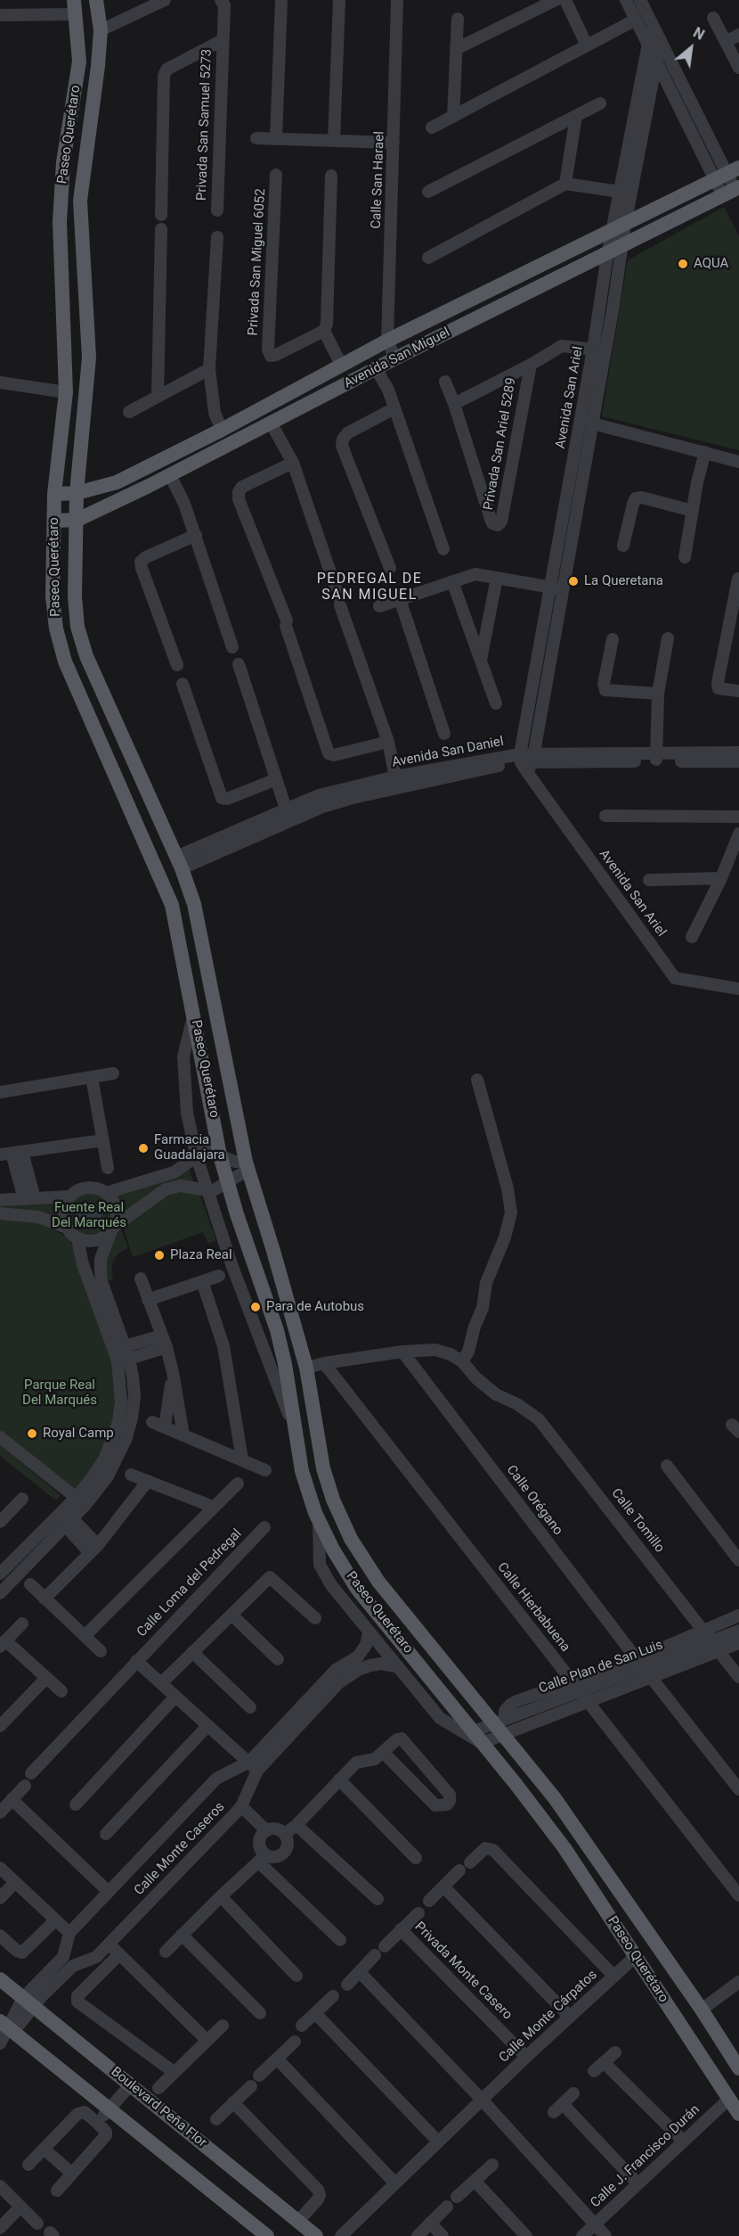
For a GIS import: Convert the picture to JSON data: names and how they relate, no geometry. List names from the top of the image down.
{
  "streets": {
    "main road": ["Paseo Querétaro", "Avenida San Miguel", "Boulevard Peña Flor"],
    "street": [
      "Privada San Samuel 5273",
      "Calle San Harael",
      "Privada San Miguel 6052",
      "Avenida San Ariel",
      "Privada San Ariel 5289",
      "Avenida San Daniel",
      "Calle Orégano",
      "Calle Tomillo",
      "Calle Loma del Pedregal",
      "Calle Hierbabuena",
      "Calle Plan de San Luis",
      "Calle Monte Caseros",
      "Privada Monte Casero",
      "Calle Monte Cárpatos",
      "Calle J. Francisco Durán"
    ]
  },
  "crossings": [
    ["Paseo Querétaro", "Avenida San Miguel"],
    ["Paseo Querétaro", "Avenida San Daniel"],
    ["Paseo Querétaro", "Calle Plan de San Luis"],
    ["Paseo Querétaro", "Calle Monte Cárpatos"],
    ["Paseo Querétaro", "Calle J. Francisco Durán"],
    ["Calle San Harael", "Avenida San Miguel"],
    ["Avenida San Miguel", "Avenida San Ariel"],
    ["Avenida San Ariel", "Privada San Ariel 5289"],
    ["Avenida San Ariel", "Avenida San Daniel"],
    ["Calle Orégano", "Calle Plan de San Luis"],
    ["Calle Tomillo", "Calle Plan de San Luis"],
    ["Calle Hierbabuena", "Calle Plan de San Luis"],
    ["Calle Monte Caseros", "Boulevard Peña Flor"],
    ["Privada Monte Casero", "Calle Monte Cárpatos"]
  ],
  "districts": ["PEDREGAL DE SAN MIGUEL"],
  "parks": ["Fuente Real Del Marqués", "Parque Real Del Marqués"],
  "places": [
    "AQUA",
    "La Queretana",
    "Farmacia Guadalajara",
    "Plaza Real",
    "Para de Autobus",
    "Royal Camp"
  ],
  "north": "top right"
}
